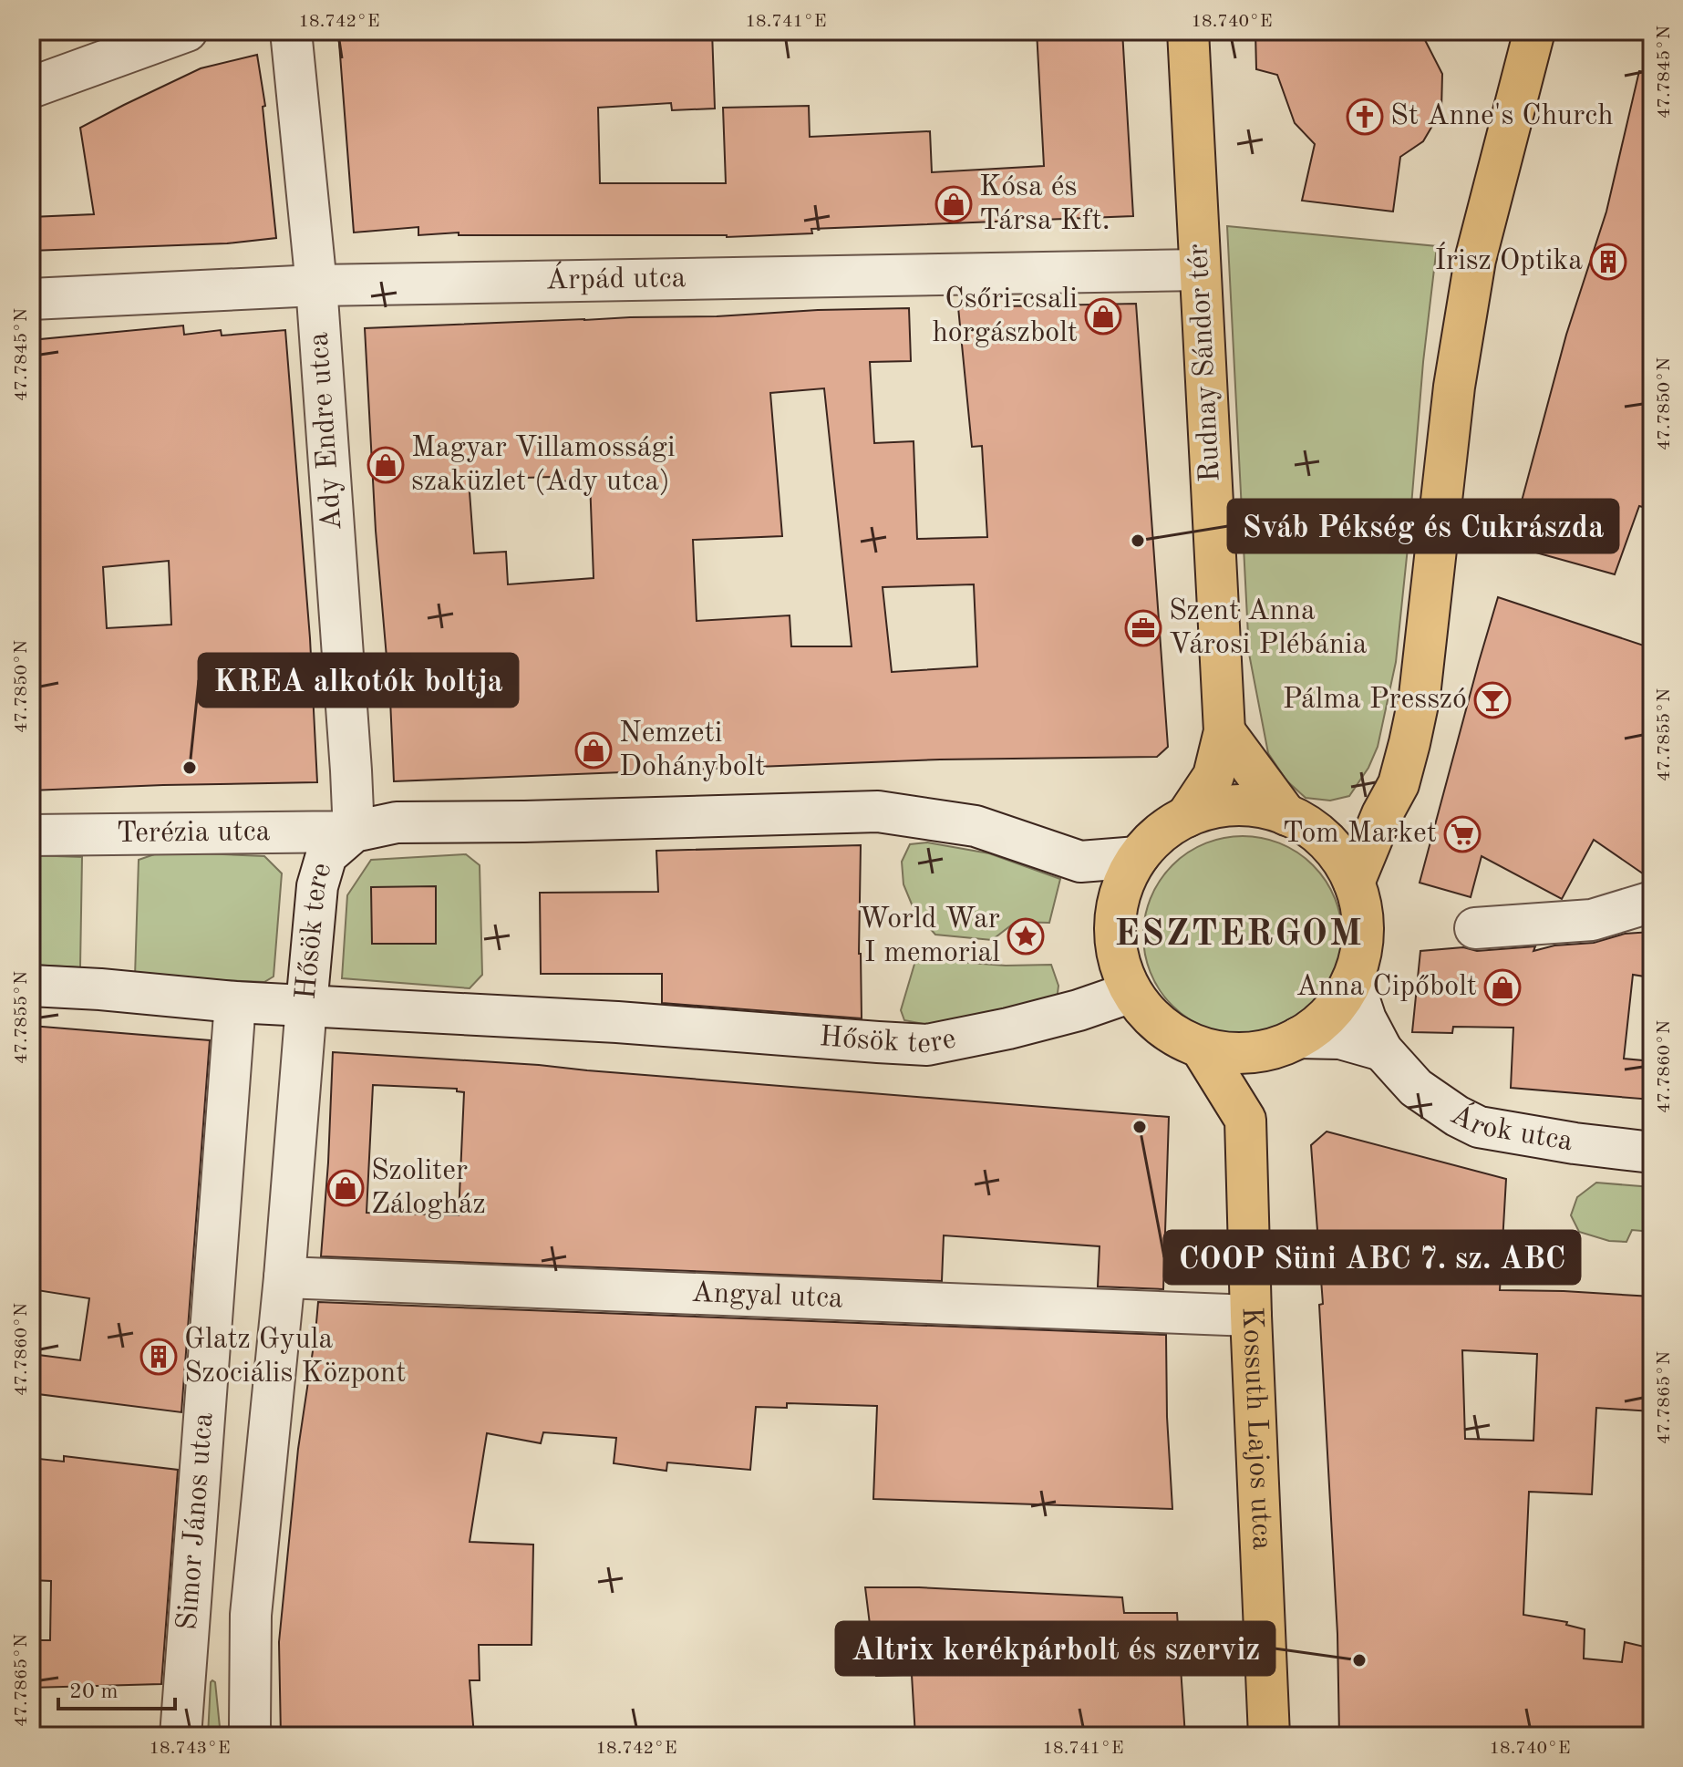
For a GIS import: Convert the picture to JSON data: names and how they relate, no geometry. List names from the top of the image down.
{
  "streets": {
    "main road": ["Rudnay Sándor tér", "Kossuth Lajos utca"],
    "street": [
      "Árpád utca",
      "Ady Endre utca",
      "Terézia utca",
      "Hősök tere",
      "Árok utca",
      "Angyal utca",
      "Simor János utca"
    ]
  },
  "crossings": [
    ["Árpád utca", "Rudnay Sándor tér"],
    ["Árpád utca", "Ady Endre utca"],
    ["Rudnay Sándor tér", "Hősök tere"],
    ["Rudnay Sándor tér", "Árok utca"],
    ["Ady Endre utca", "Terézia utca"],
    ["Ady Endre utca", "Hősök tere"],
    ["Terézia utca", "Hősök tere"],
    ["Hősök tere", "Árok utca"],
    ["Angyal utca", "Kossuth Lajos utca"]
  ],
  "districts": ["ESZTERGOM"],
  "places": {
    "church": ["St Anne's Church"],
    "shop": [
      "Kósa és Társa Kft.",
      "Csőri-csali horgászbolt",
      "Magyar Villamossági szaküzlet (Ady utca)",
      "Nemzeti Dohánybolt",
      "Anna Cipőbolt",
      "Szoliter Zálogház"
    ],
    "building": ["Írisz Optika", "Glatz Gyula Szociális Központ"],
    "other": [
      "Sváb Pékség és Cukrászda",
      "KREA alkotók boltja",
      "COOP Süni ABC 7. sz. ABC",
      "Altrix kerékpárbolt és szerviz"
    ],
    "office": ["Szent Anna Városi Plébánia"],
    "bar": ["Pálma Presszó"],
    "supermarket": ["Tom Market"],
    "place": ["World War I memorial"]
  },
  "scale_bar": "20 m",
  "coordinates": [
    "18.742°E",
    "18.741°E",
    "18.740°E",
    "47.7845°N",
    "47.7850°N",
    "47.7855°N",
    "47.7860°N",
    "47.7865°N",
    "18.743°E"
  ]
}
